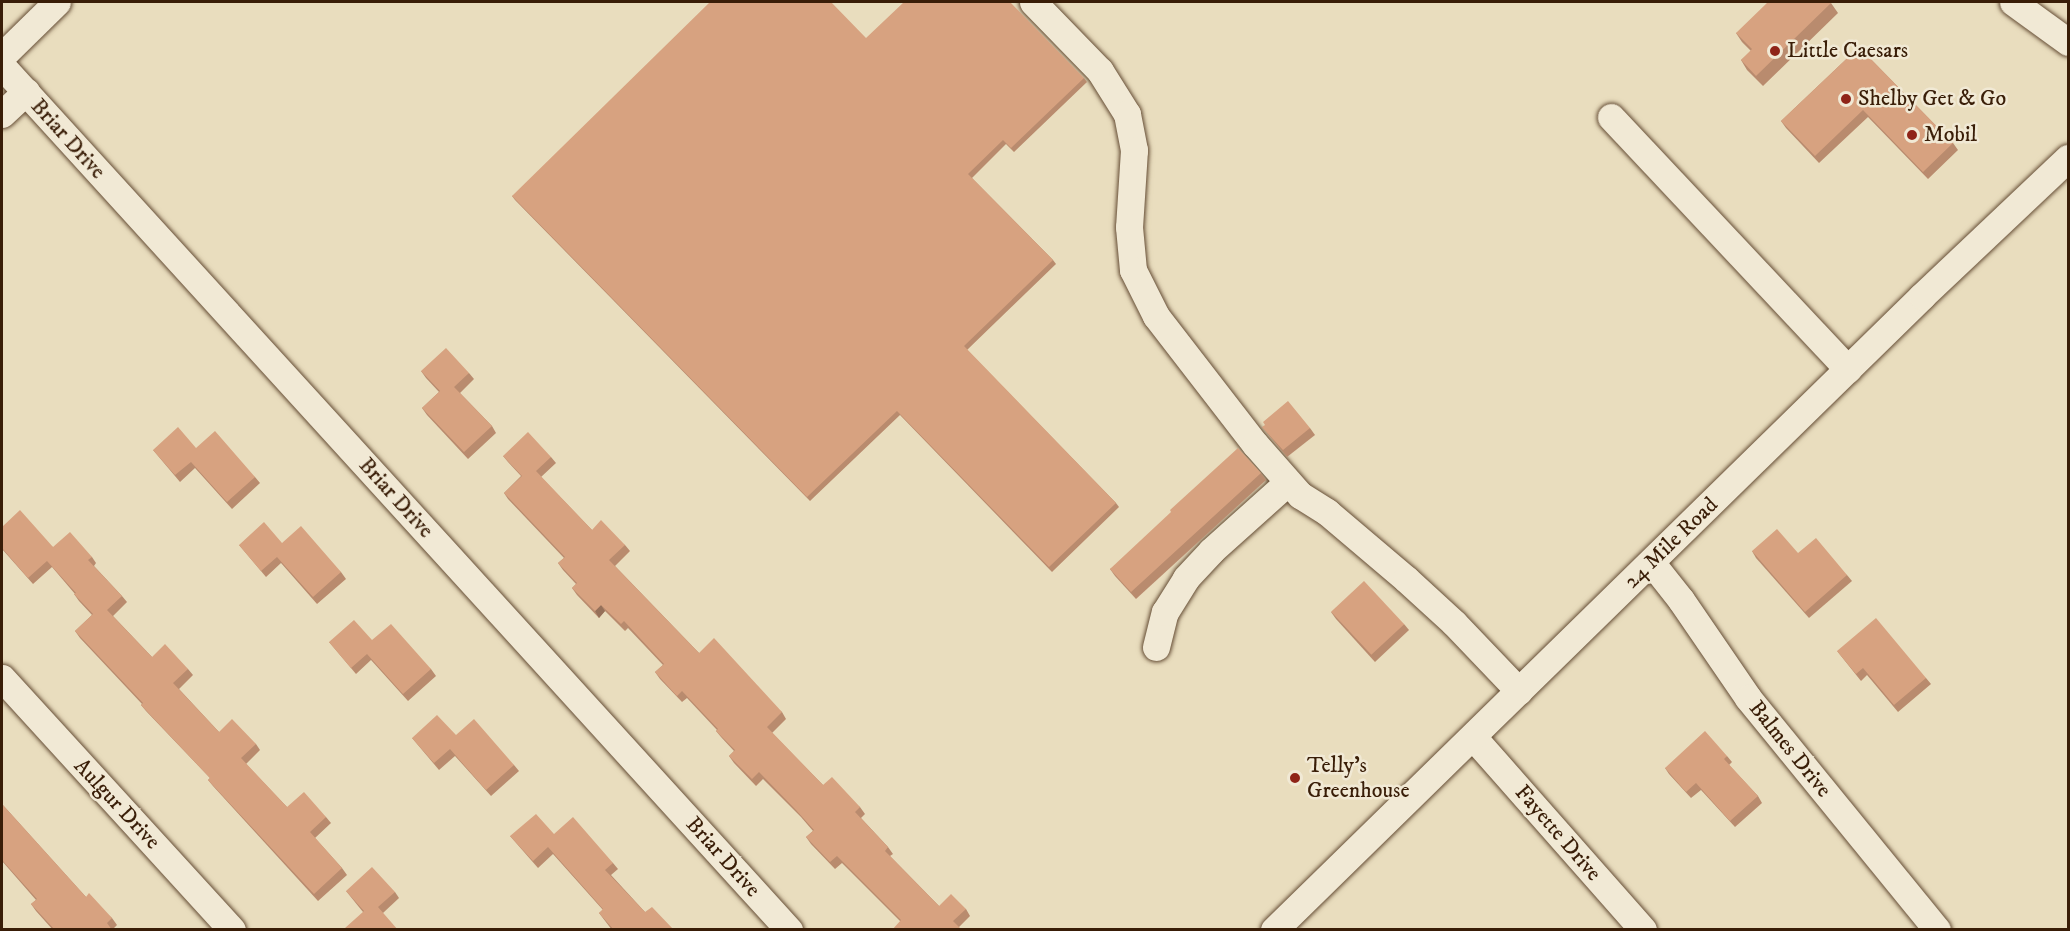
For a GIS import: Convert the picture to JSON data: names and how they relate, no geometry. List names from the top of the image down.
{
  "streets": {
    "street": [
      "Briar Drive",
      "24 Mile Road",
      "Balmes Drive",
      "Aulgur Drive",
      "Fayette Drive"
    ]
  },
  "crossings": [
    ["24 Mile Road", "Balmes Drive"],
    ["24 Mile Road", "Fayette Drive"]
  ],
  "places": [
    "Little Caesars",
    "Shelby Get & Go",
    "Mobil",
    "Telly's Greenhouse"
  ]
}
